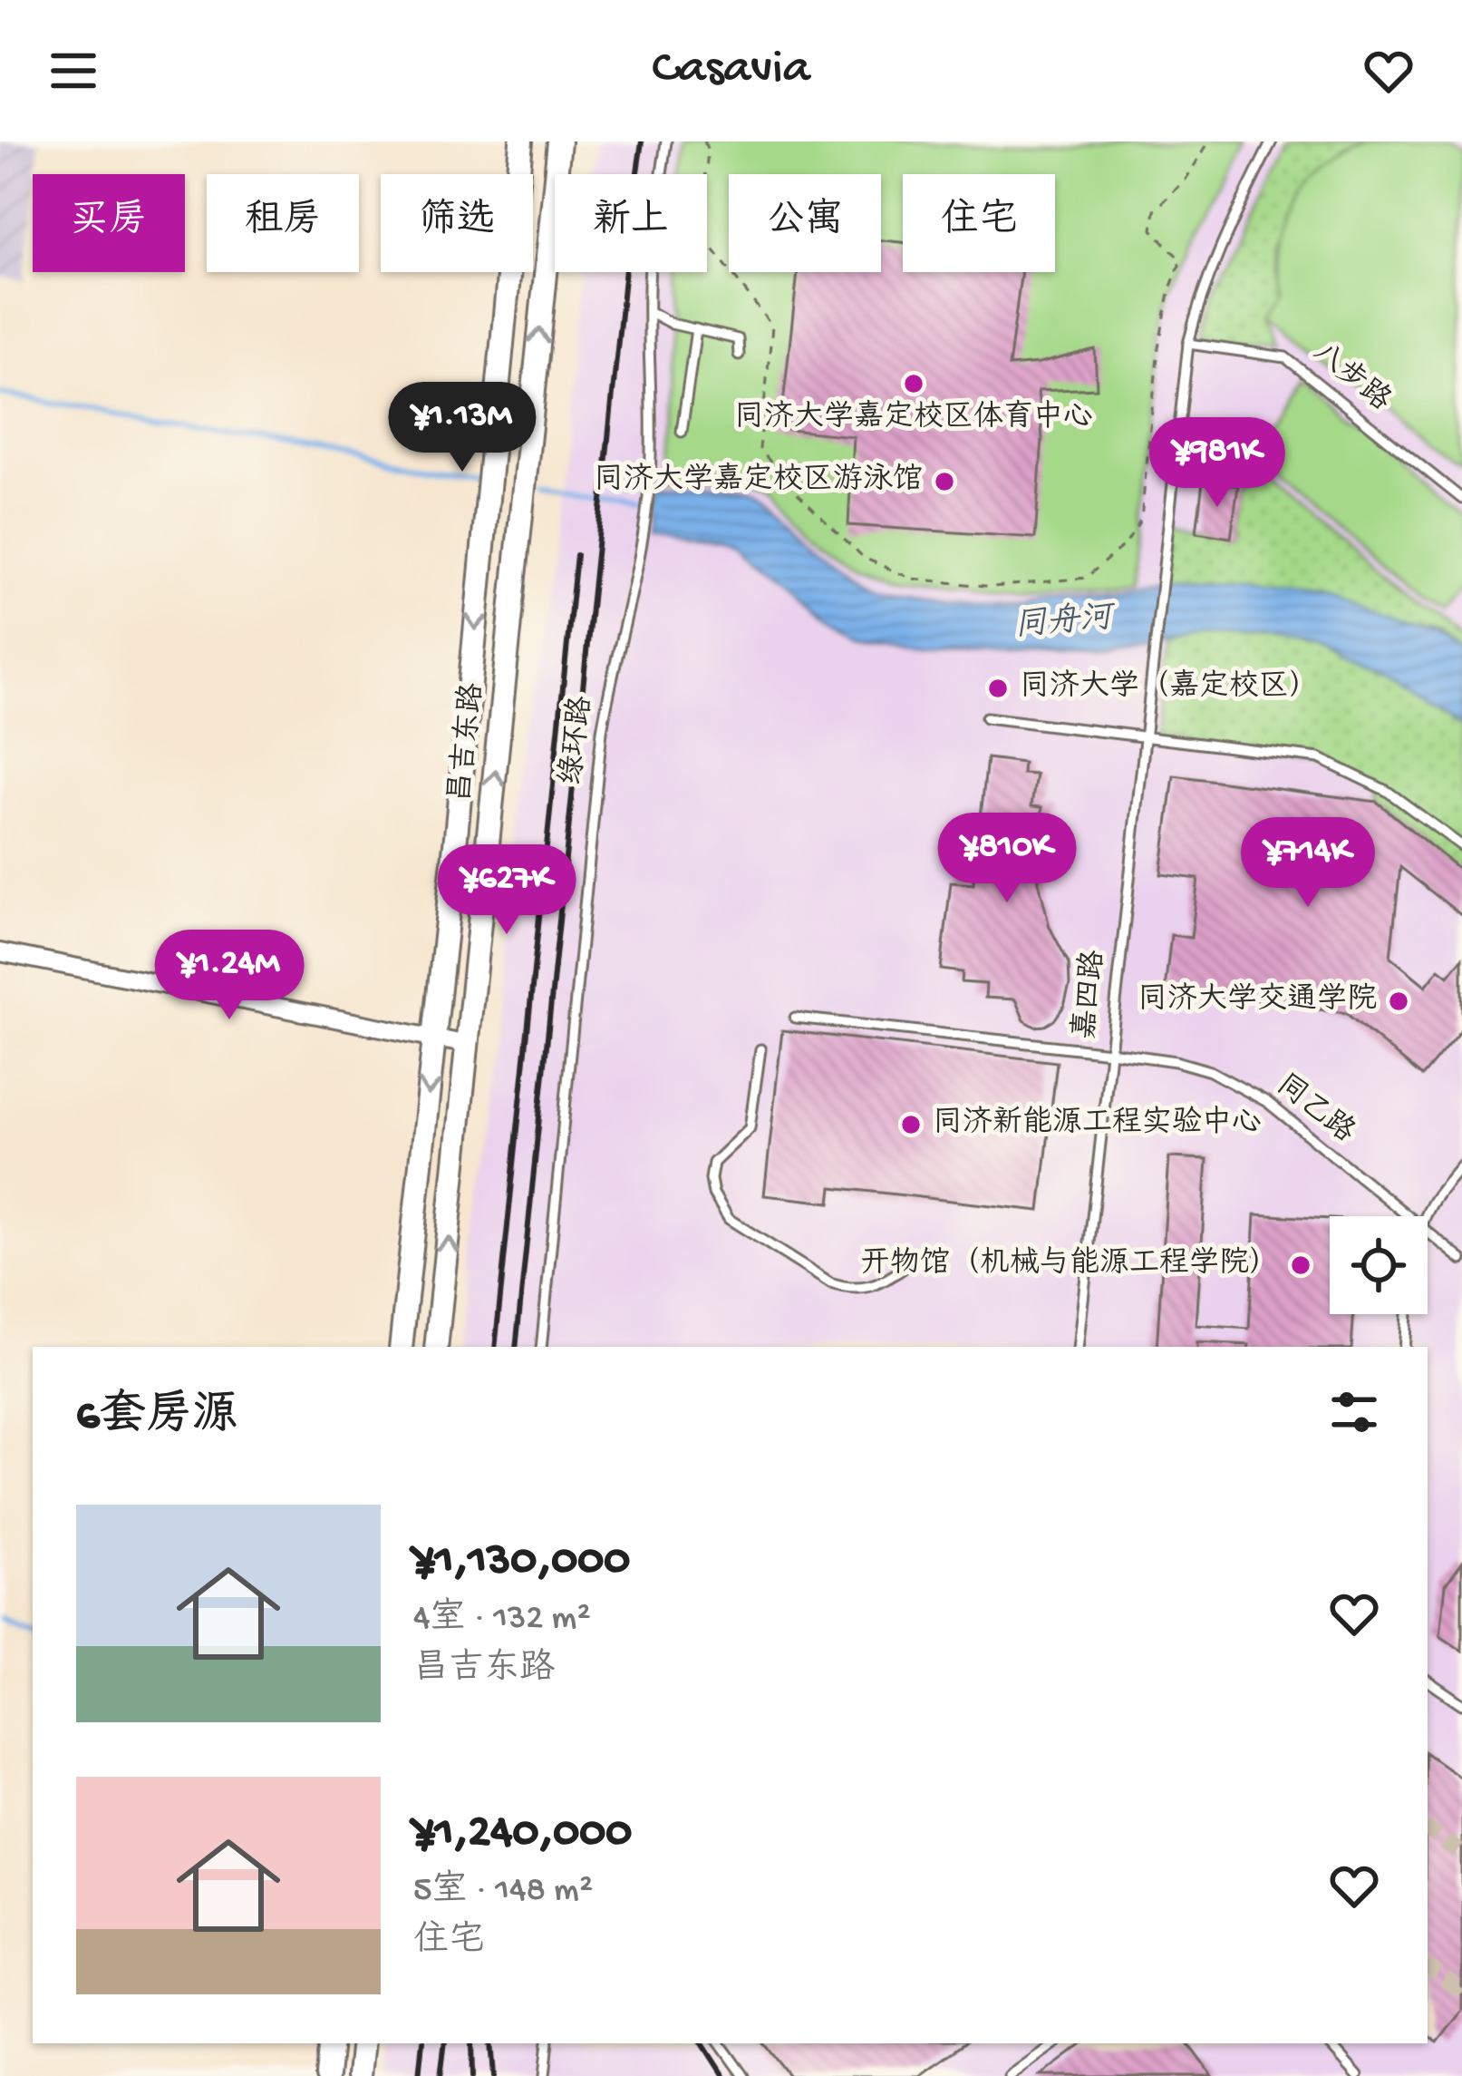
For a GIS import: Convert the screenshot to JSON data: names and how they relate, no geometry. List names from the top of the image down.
{
  "streets": {
    "street": ["昌吉东路"],
    "lane": [
      "八步路",
      "绿环路",
      "嘉四路",
      "同乙路"
    ]
  },
  "crossings": [
    ["八步路", "嘉四路"],
    ["嘉四路", "同乙路"]
  ],
  "water": ["同舟河"],
  "places": [
    "同济大学嘉定校区体育中心",
    "同济大学嘉定校区游泳馆",
    "同济大学（嘉定校区）",
    "同济大学交通学院",
    "同济新能源工程实验中心",
    "开物馆（机械与能源工程学院）"
  ],
  "page": {
    "header": "Casavia",
    "chip": [
      "买房",
      "租房",
      "筛选",
      "新上",
      "公寓",
      "住宅"
    ],
    "price": [
      "¥1.13M",
      "¥981K",
      "¥810K",
      "¥714K",
      "¥627K",
      "¥1.24M"
    ],
    "heading": "6套房源",
    "list": [
      {
        "name": "¥1,130,000",
        "note": "4室 · 132 m² · 昌吉东路"
      },
      {
        "name": "¥1,240,000",
        "note": "5室 · 148 m² · 住宅"
      }
    ]
  }
}
